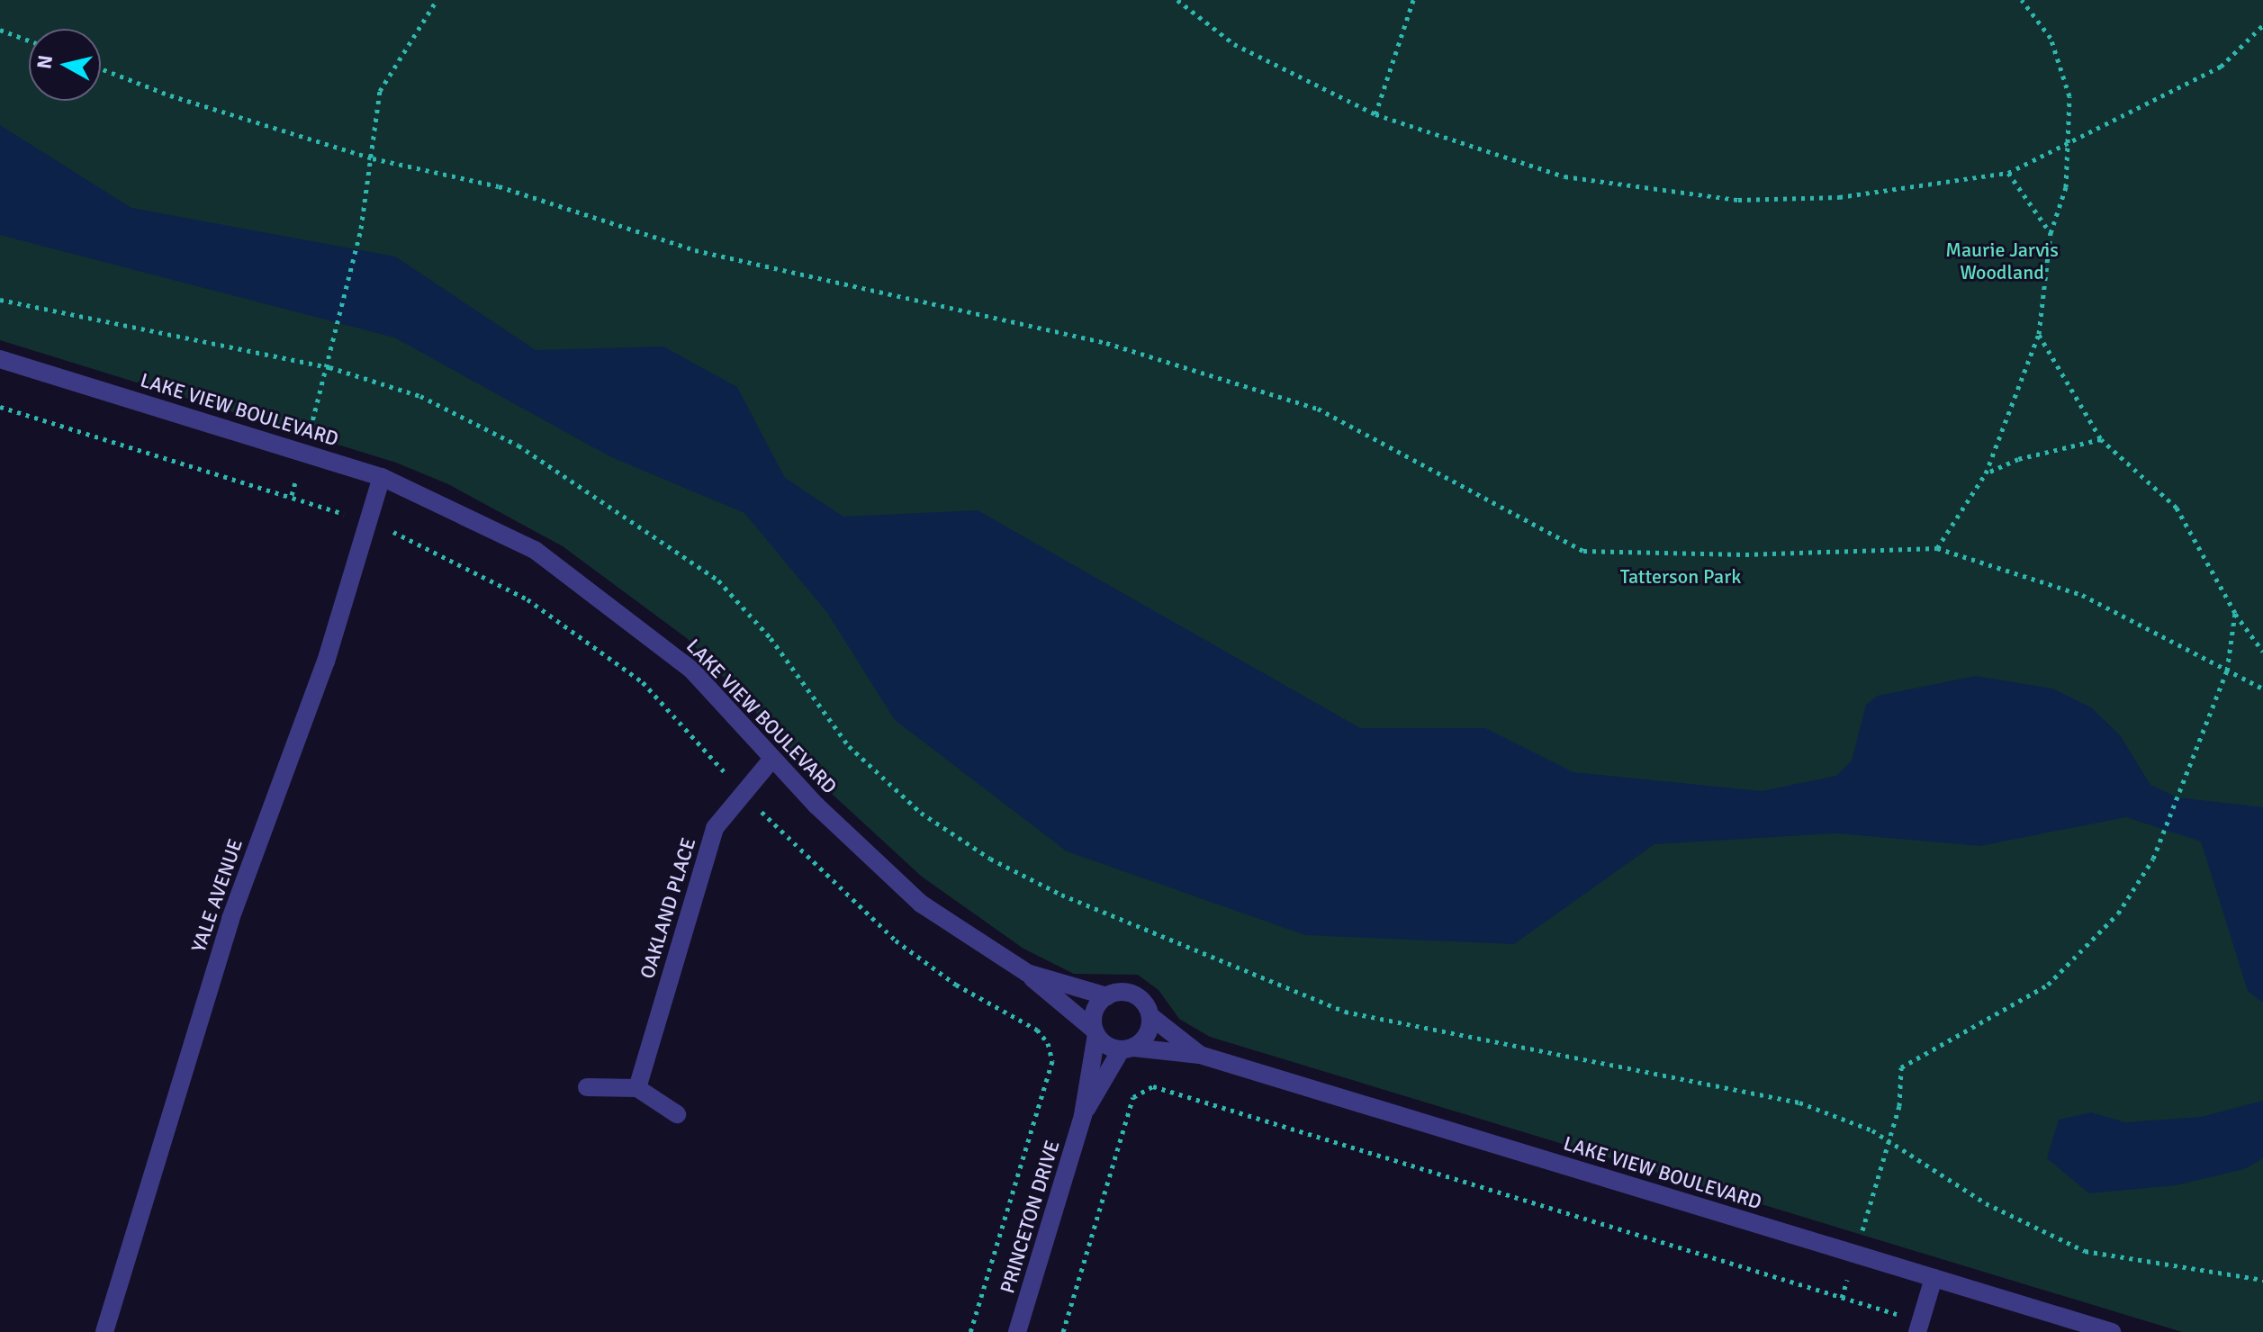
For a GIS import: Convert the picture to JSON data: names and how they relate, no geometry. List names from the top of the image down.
{
  "streets": {
    "street": [
      "LAKE VIEW BOULEVARD",
      "YALE AVENUE",
      "OAKLAND PLACE",
      "PRINCETON DRIVE"
    ]
  },
  "crossings": [
    ["LAKE VIEW BOULEVARD", "YALE AVENUE"],
    ["LAKE VIEW BOULEVARD", "OAKLAND PLACE"],
    ["LAKE VIEW BOULEVARD", "PRINCETON DRIVE"]
  ],
  "parks": ["Maurie Jarvis Woodland", "Tatterson Park"],
  "north": "left"
}
